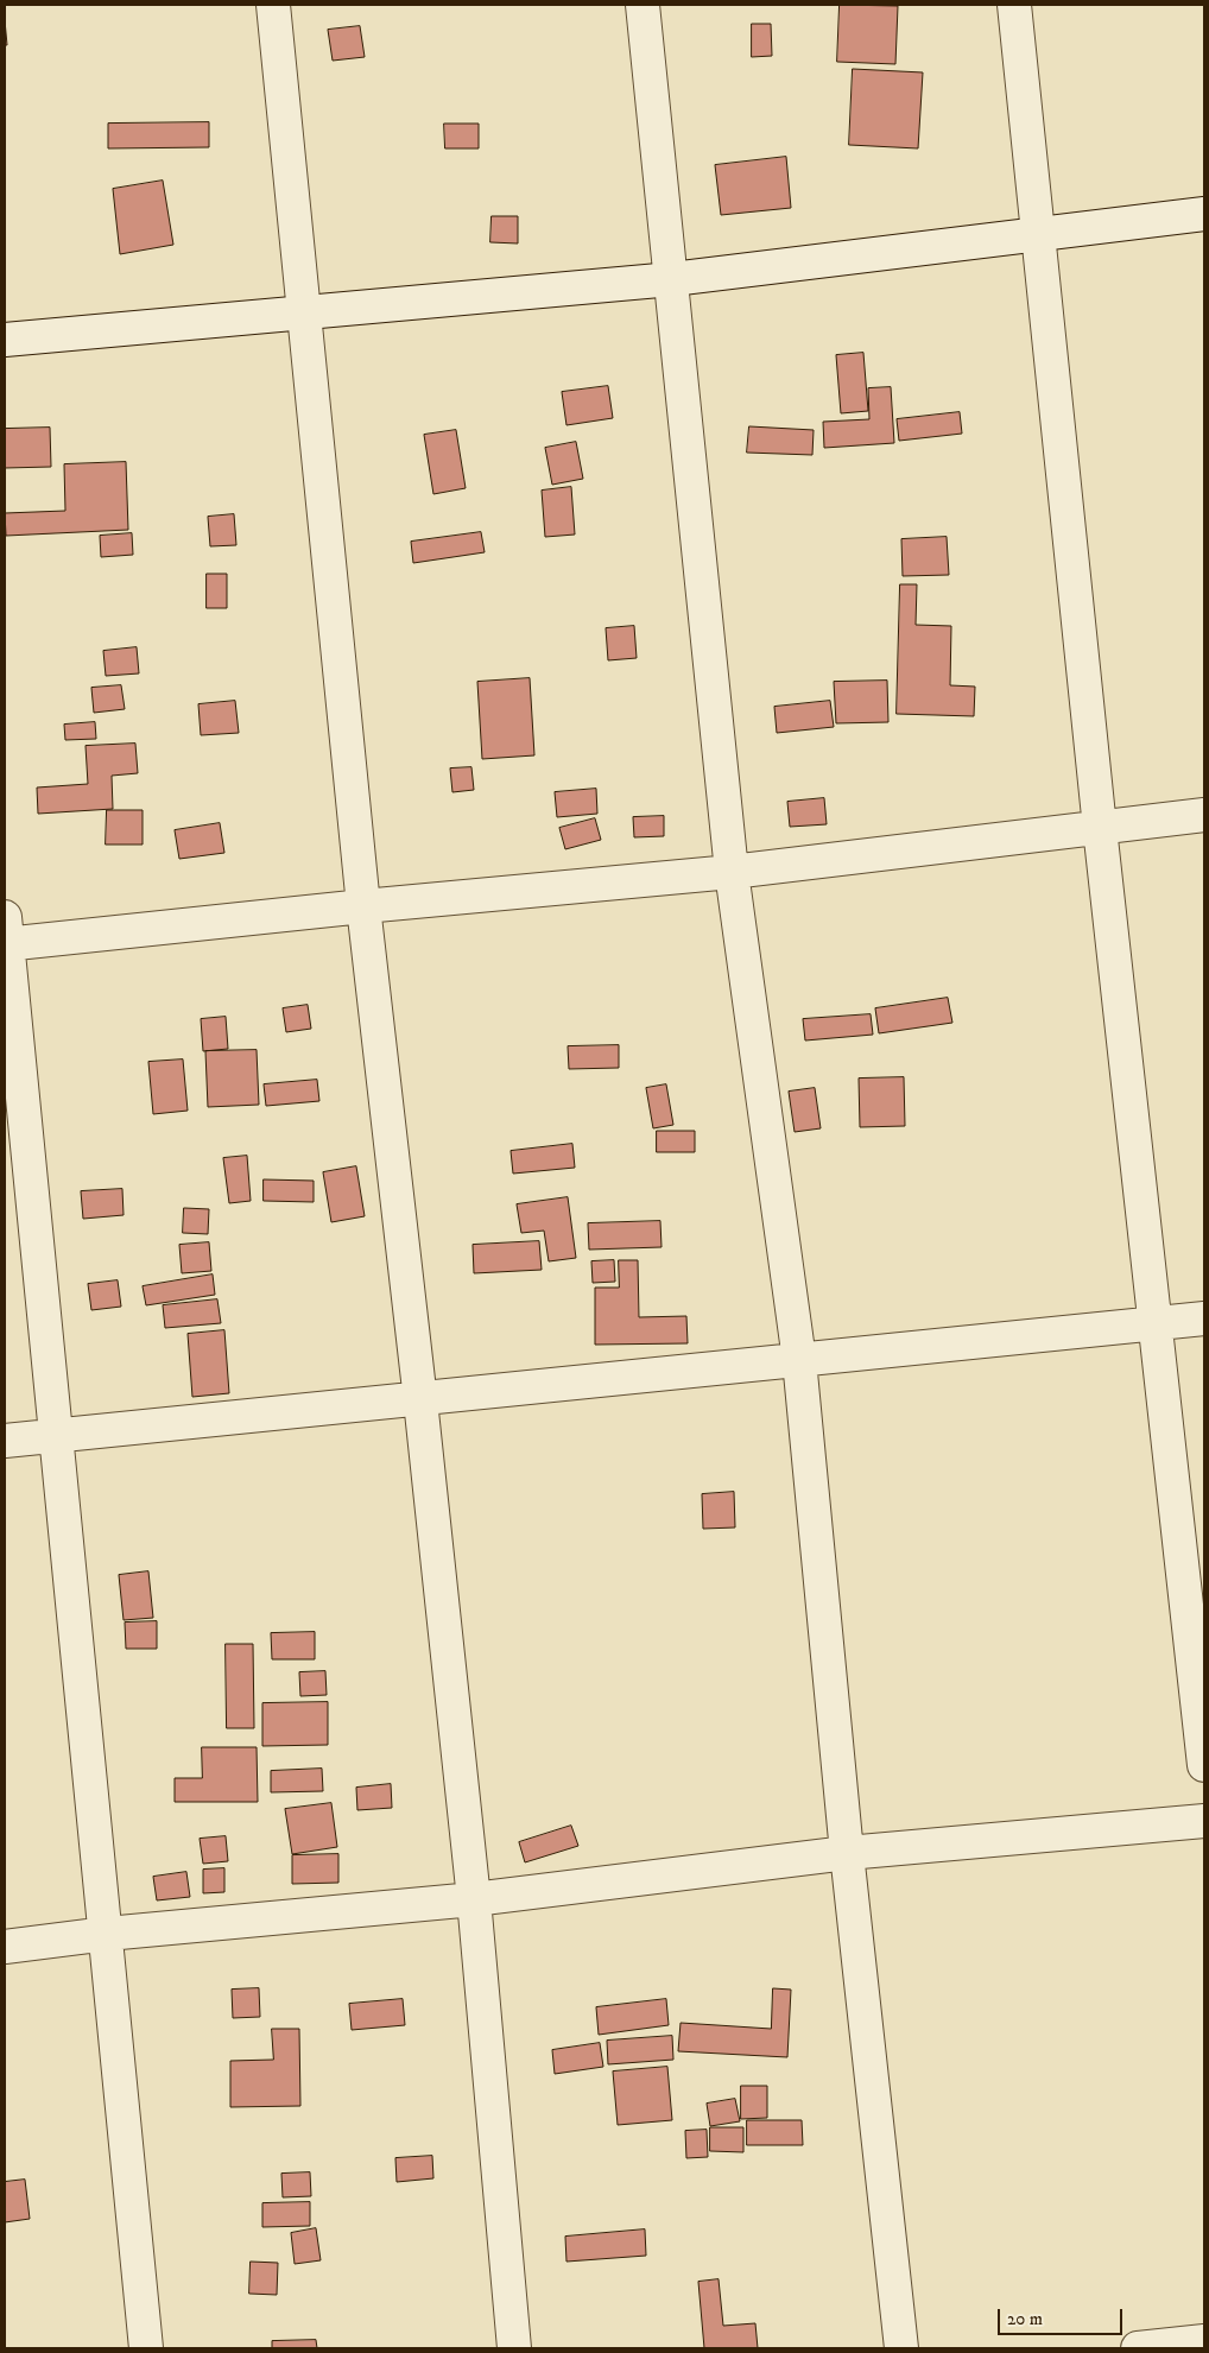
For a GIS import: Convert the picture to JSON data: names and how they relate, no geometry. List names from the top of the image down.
{
  "scale_bar": "20 m"
}
